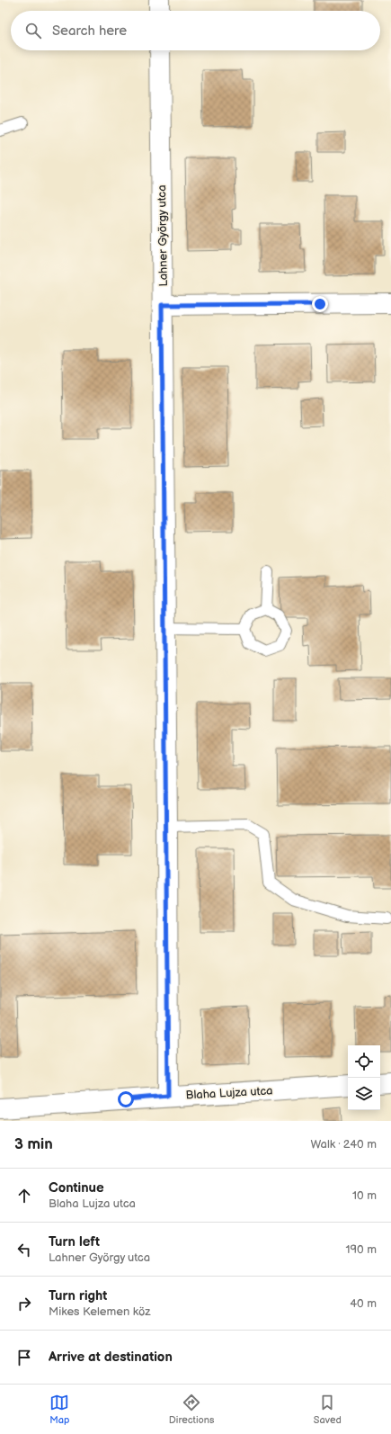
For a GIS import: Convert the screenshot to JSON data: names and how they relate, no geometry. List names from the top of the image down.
{
  "streets": {
    "street": ["Lahner György utca", "Blaha Lujza utca"]
  },
  "crossings": [
    ["Lahner György utca", "Blaha Lujza utca"]
  ],
  "page": {
    "search": "Search here",
    "heading": ["3 min", "Walk · 240 m"],
    "list": [
      ["Continue", "Blaha Lujza utca", "10 m"],
      ["Turn left", "Lahner György utca", "190 m"],
      ["Turn right", "Mikes Kelemen köz", "40 m"],
      "Arrive at destination"
    ],
    "nav": ["Map", "Directions", "Saved"]
  }
}
